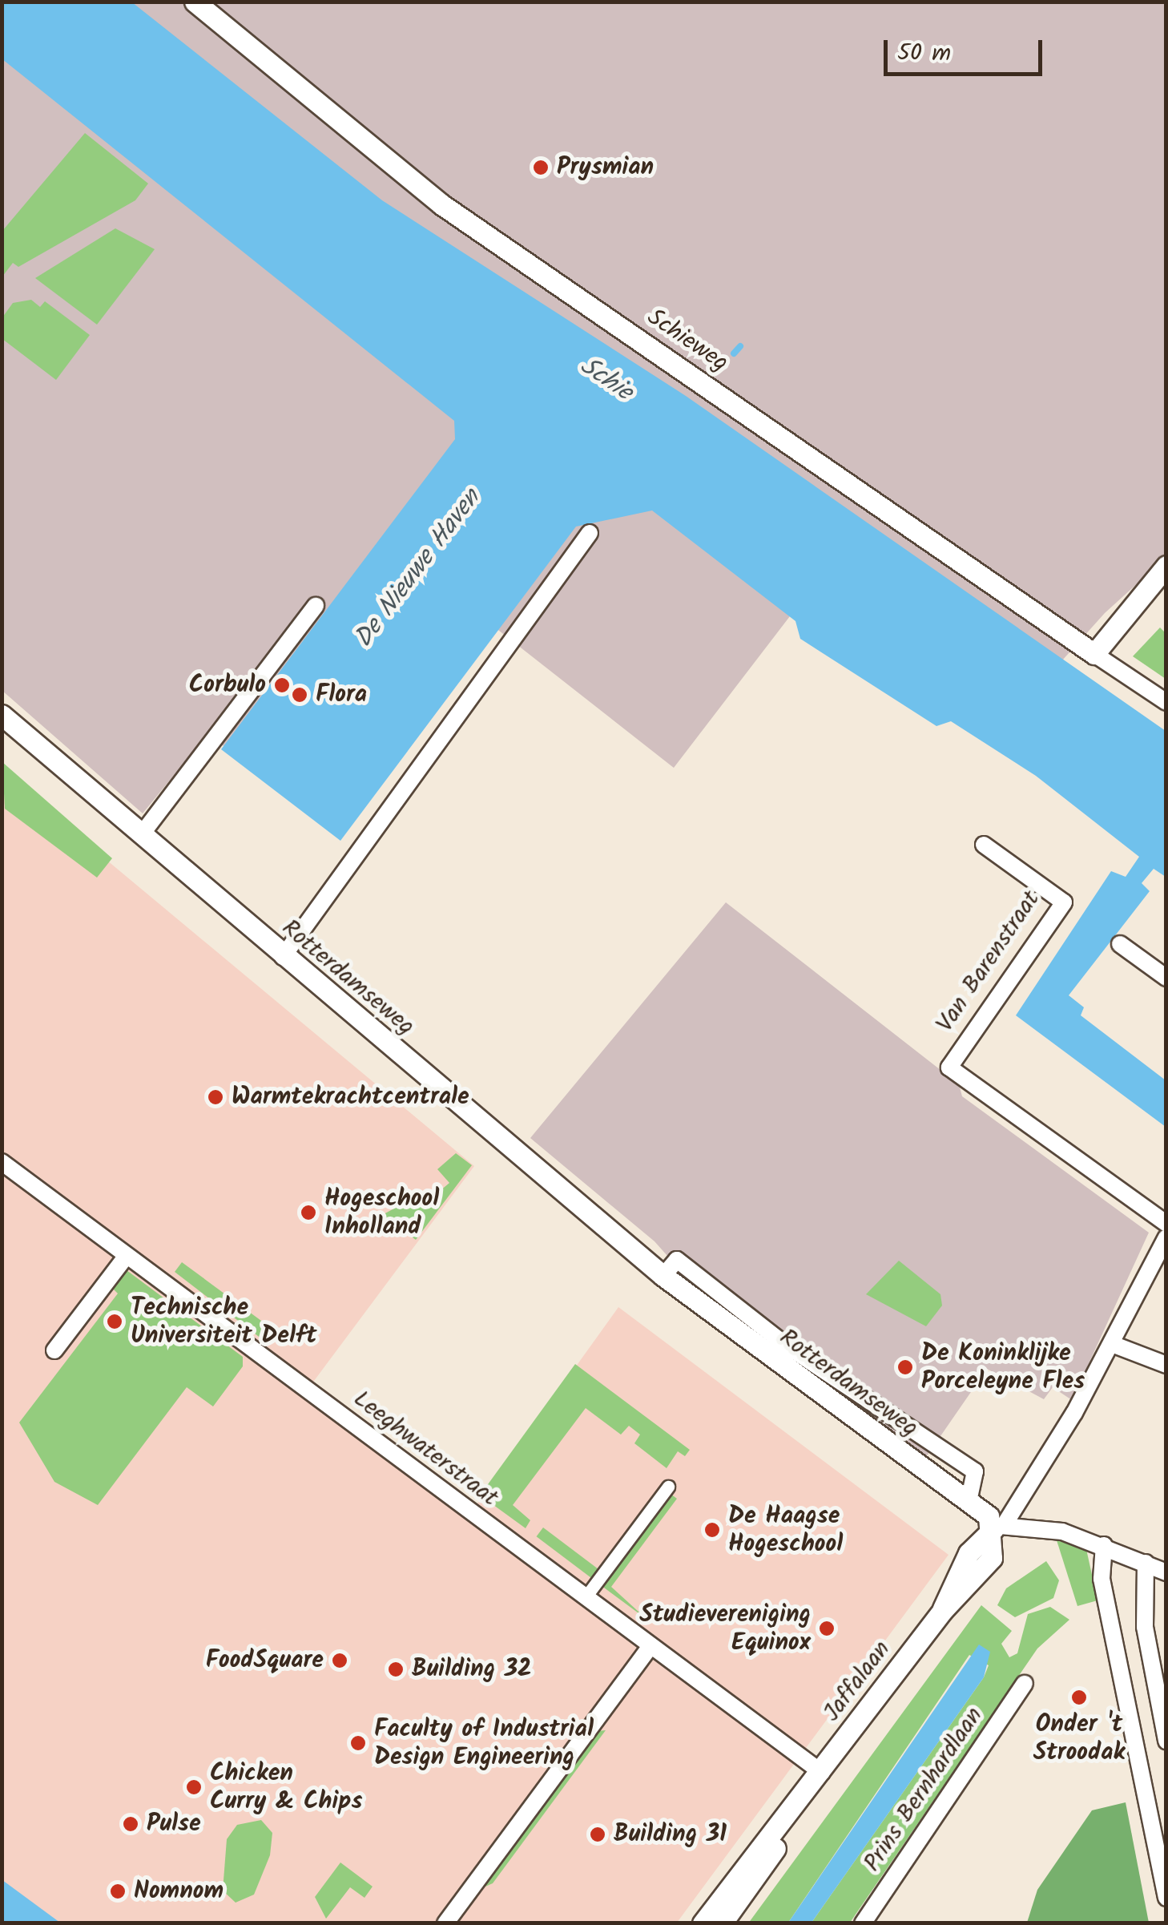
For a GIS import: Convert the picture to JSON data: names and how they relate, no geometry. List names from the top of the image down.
{
  "streets": {
    "street": [
      "Schieweg",
      "Van Barenstraat",
      "Rotterdamseweg",
      "Leeghwaterstraat",
      "Jaffalaan",
      "Prins Bernhardlaan"
    ]
  },
  "crossings": [
    ["Rotterdamseweg", "Jaffalaan"],
    ["Leeghwaterstraat", "Jaffalaan"]
  ],
  "water": ["Schie", "De Nieuwe Haven"],
  "places": [
    "Prysmian",
    "Corbulo",
    "Flora",
    "Warmtekrachtcentrale",
    "Hogeschool Inholland",
    "Technische Universiteit Delft",
    "De Koninklijke Porceleyne Fles",
    "De Haagse Hogeschool",
    "Studievereniging Equinox",
    "FoodSquare",
    "Building 32",
    "Onder 't Stroodak",
    "Faculty of Industrial Design Engineering",
    "Chicken Curry & Chips",
    "Pulse",
    "Building 31",
    "Nomnom"
  ],
  "scale_bar": "50 m"
}
